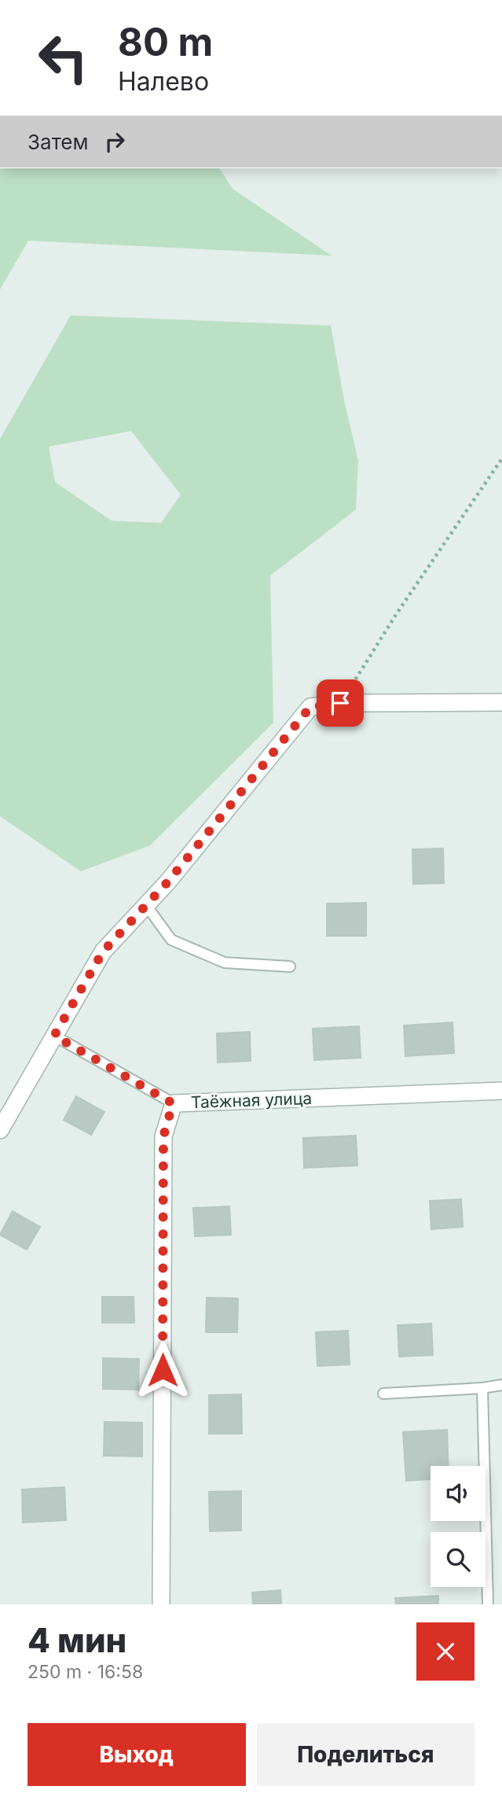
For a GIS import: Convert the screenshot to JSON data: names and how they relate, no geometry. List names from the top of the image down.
{
  "streets": {
    "street": ["Таёжная улица"]
  },
  "page": {
    "turn": ["80 m", "Налево"],
    "then": "Затем",
    "heading": ["4 мин", "250 m · 16:58"],
    "buttons": ["Выход", "Поделиться"]
  }
}
